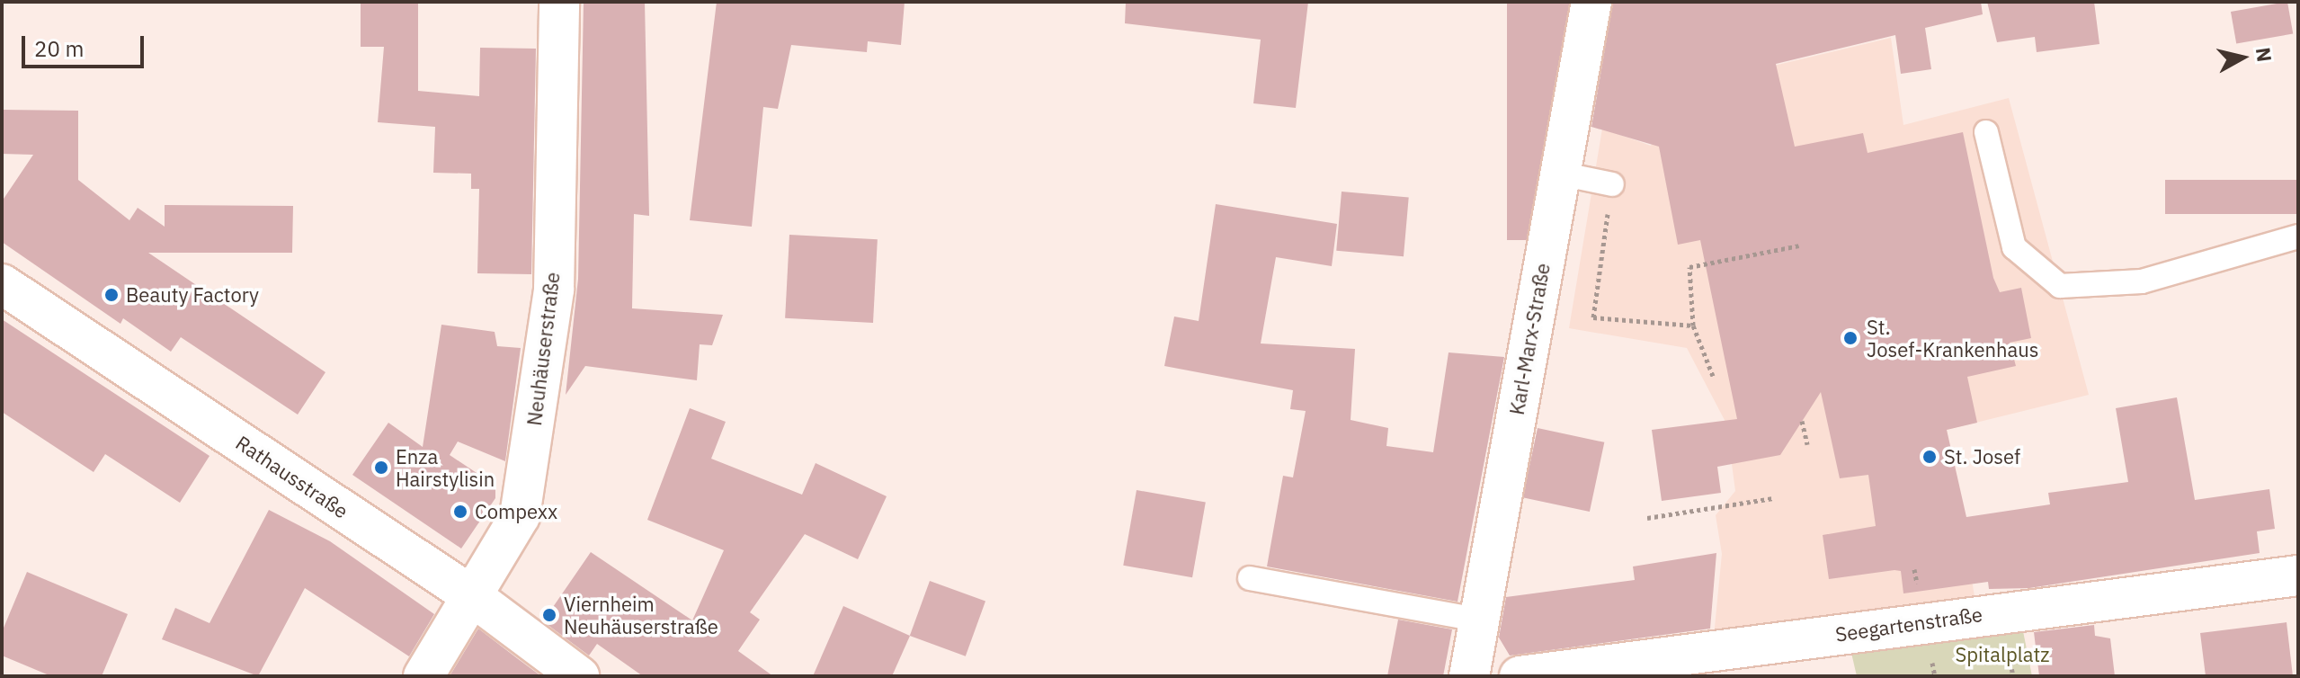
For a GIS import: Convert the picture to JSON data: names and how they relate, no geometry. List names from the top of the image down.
{
  "streets": {
    "street": [
      "Karl-Marx-Straße",
      "Neuhäuserstraße",
      "Rathausstraße",
      "Seegartenstraße"
    ]
  },
  "crossings": [
    ["Neuhäuserstraße", "Rathausstraße"]
  ],
  "parks": ["Spitalplatz"],
  "places": [
    "Beauty Factory",
    "St. Josef-Krankenhaus",
    "St. Josef",
    "Enza Hairstylisin",
    "Compexx",
    "Viernheim Neuhäuserstraße"
  ],
  "scale_bar": "20 m",
  "north": "right"
}
